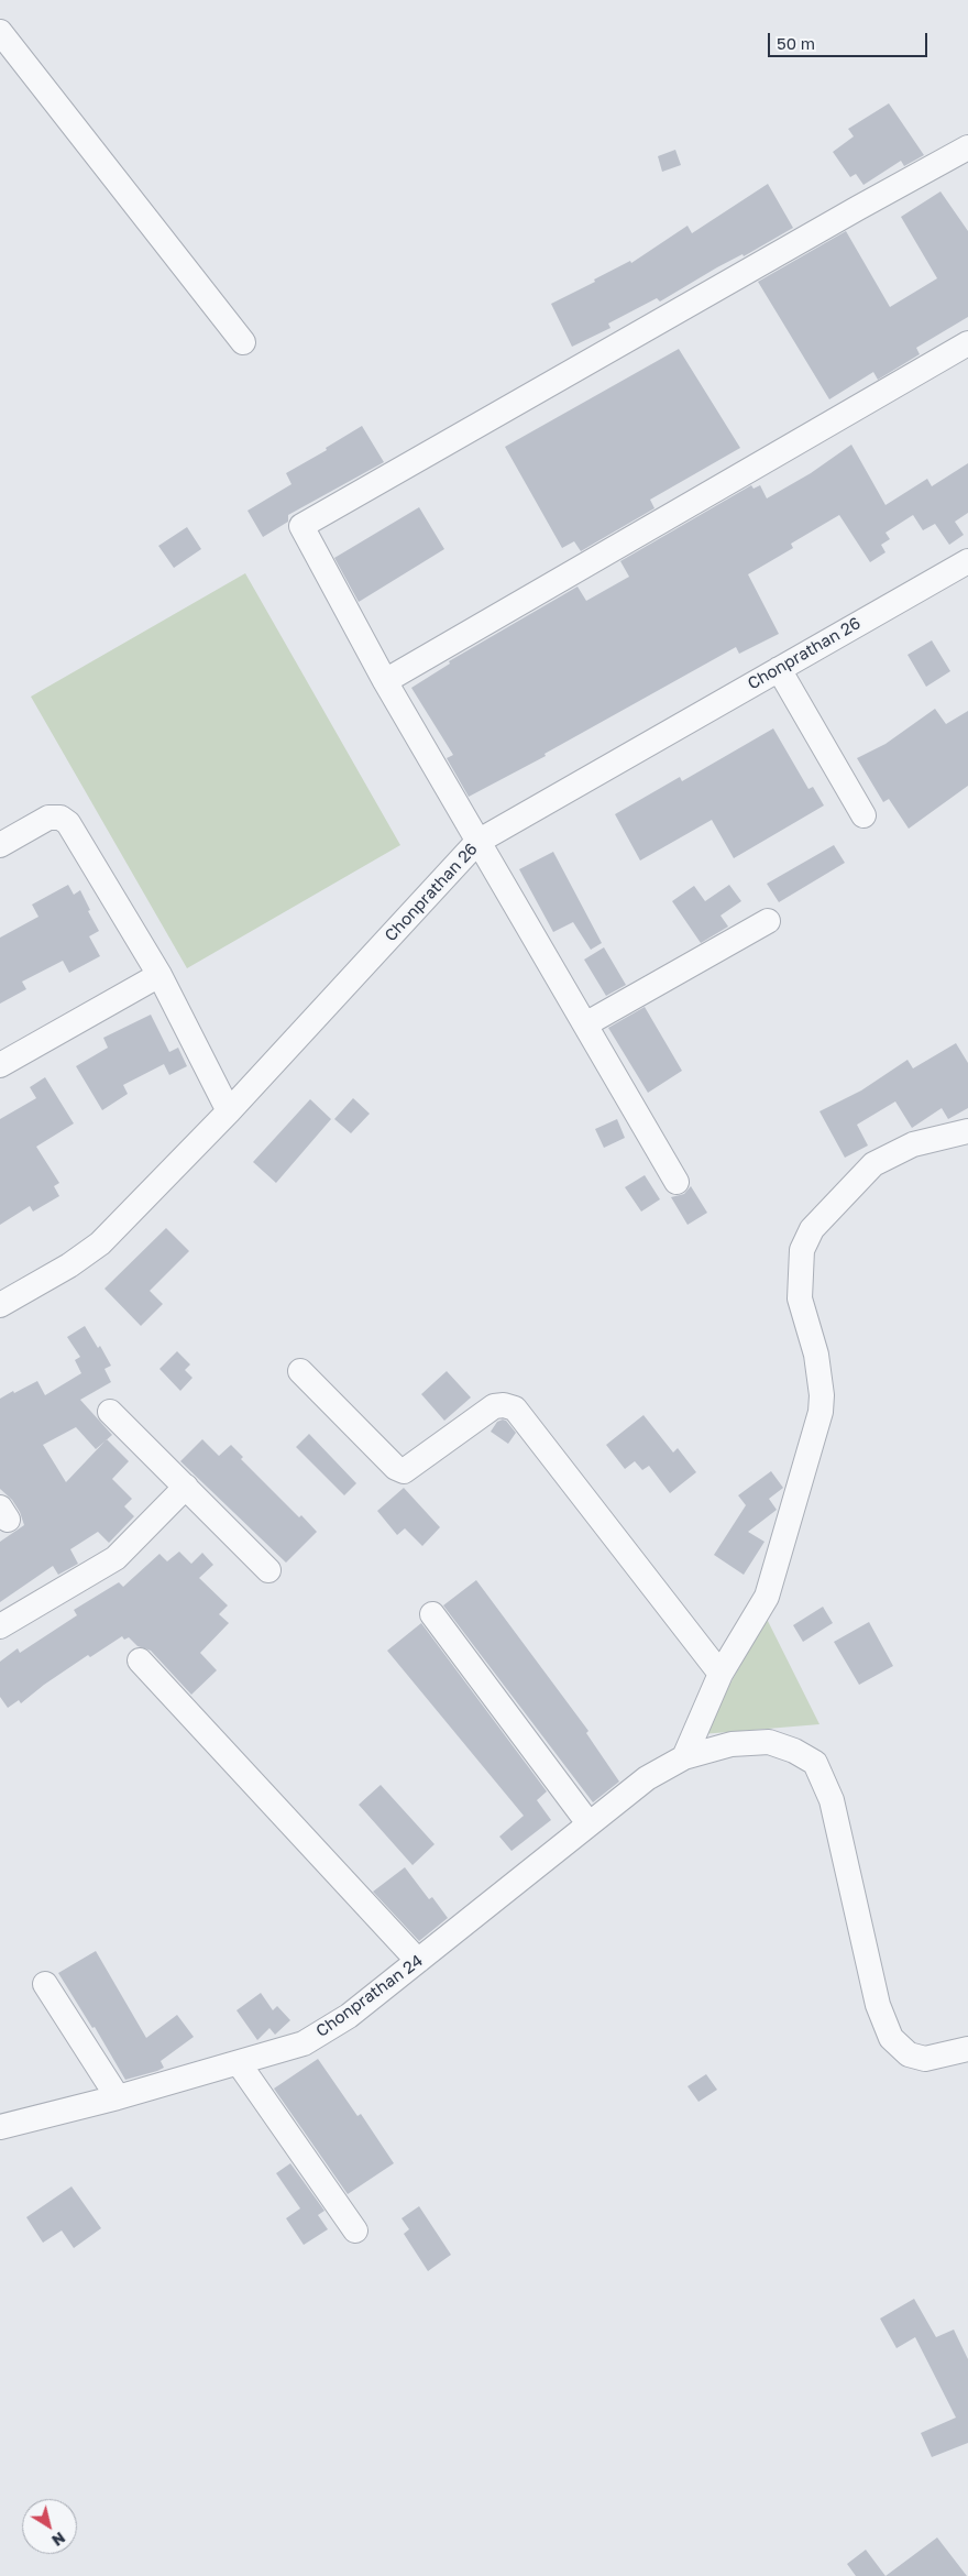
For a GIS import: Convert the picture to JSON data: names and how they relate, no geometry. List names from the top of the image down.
{
  "streets": {
    "street": ["Chonprathan 26", "Chonprathan 24"]
  },
  "scale_bar": "50 m",
  "north": "bottom right"
}
